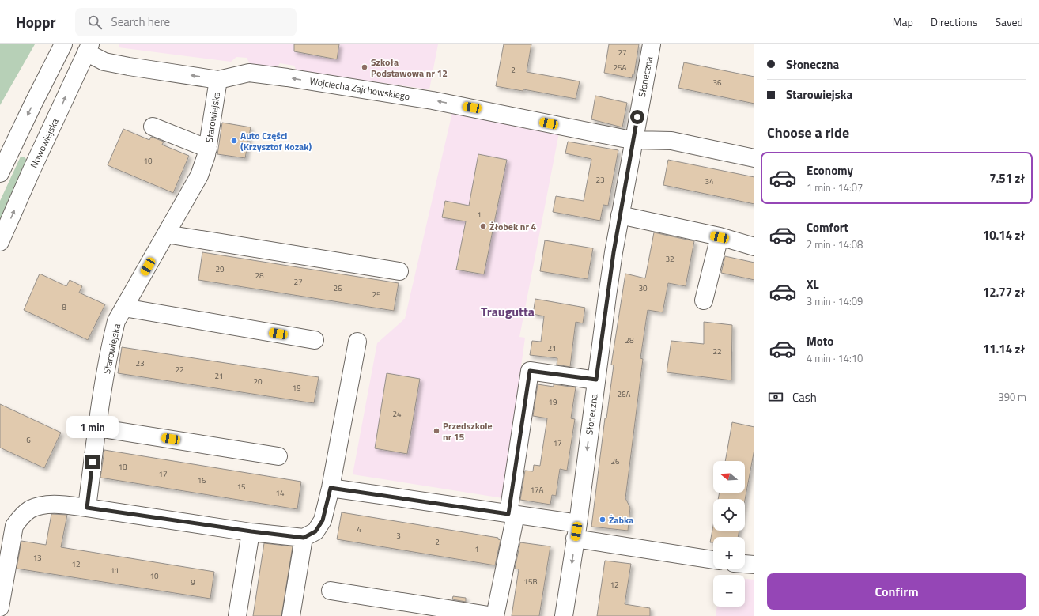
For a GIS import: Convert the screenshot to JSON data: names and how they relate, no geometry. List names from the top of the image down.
{
  "streets": {
    "street": [
      "Słoneczna",
      "Wojciecha Zajchowskiego",
      "Starowiejska",
      "Nowowiejska"
    ]
  },
  "crossings": [
    ["Słoneczna", "Wojciecha Zajchowskiego"],
    ["Wojciecha Zajchowskiego", "Starowiejska"],
    ["Wojciecha Zajchowskiego", "Nowowiejska"]
  ],
  "one_way": ["Wojciecha Zajchowskiego"],
  "districts": ["Traugutta"],
  "places": [
    "Szkoła Podstawowa nr 12",
    "Auto Części (Krzysztof Kozak)",
    "Żłobek nr 4",
    "Przedszkole nr 15",
    "Żabka"
  ],
  "house_numbers": [
    "27",
    "25A",
    "2",
    "36",
    "10",
    "23",
    "34",
    "1",
    "32",
    "29",
    "28",
    "27",
    "26",
    "30",
    "25",
    "8",
    "28",
    "21",
    "22",
    "23",
    "22",
    "21",
    "20",
    "19",
    "26A",
    "19",
    "24",
    "6",
    "17",
    "26",
    "18",
    "17",
    "16",
    "15",
    "17A",
    "14",
    "4",
    "3",
    "2",
    "1",
    "13",
    "12",
    "11",
    "10",
    "15B",
    "9",
    "12"
  ],
  "north": "left",
  "page": {
    "header": "Hoppr",
    "search": "Search here",
    "nav": ["Map", "Directions", "Saved"],
    "banner": ["Słoneczna", "Starowiejska"],
    "heading": "Choose a ride",
    "list": [
      {
        "name": "Economy",
        "note": "1 min · 14:07",
        "value": "7.51 zł"
      },
      {
        "name": "Comfort",
        "note": "2 min · 14:08",
        "value": "10.14 zł"
      },
      {
        "name": "XL",
        "note": "3 min · 14:09",
        "value": "12.77 zł"
      },
      {
        "name": "Moto",
        "note": "4 min · 14:10",
        "value": "11.14 zł"
      }
    ],
    "pay": ["Cash", "390 m"],
    "bubble": "1 min",
    "map_buttons": ["+", "−"],
    "buttons": "Confirm"
  }
}
